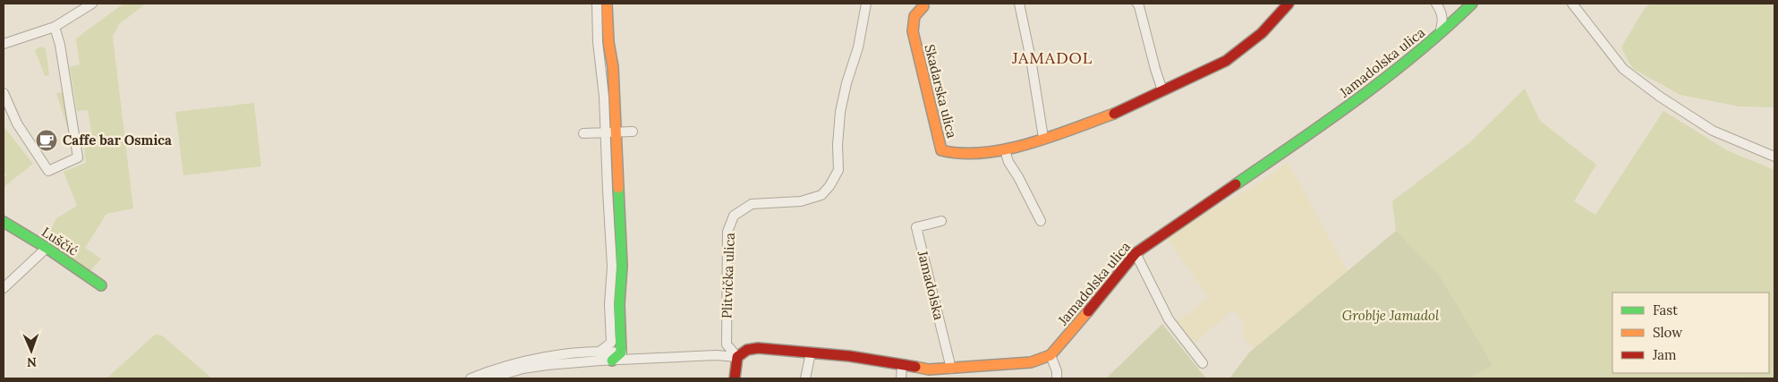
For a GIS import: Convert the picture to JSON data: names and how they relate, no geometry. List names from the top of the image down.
{
  "streets": {
    "street": [
      "Jamadolska ulica",
      "Skadarska ulica",
      "Luščić",
      "Plitvička ulica",
      "Jamadolska"
    ]
  },
  "crossings": [
    ["Jamadolska ulica", "Plitvička ulica"],
    ["Jamadolska ulica", "Jamadolska"]
  ],
  "districts": ["JAMADOL"],
  "parks": ["Groblje Jamadol"],
  "places": {
    "cafe": ["Caffe bar Osmica"]
  },
  "legend": ["Fast", "Slow", "Jam"],
  "north": "bottom"
}
